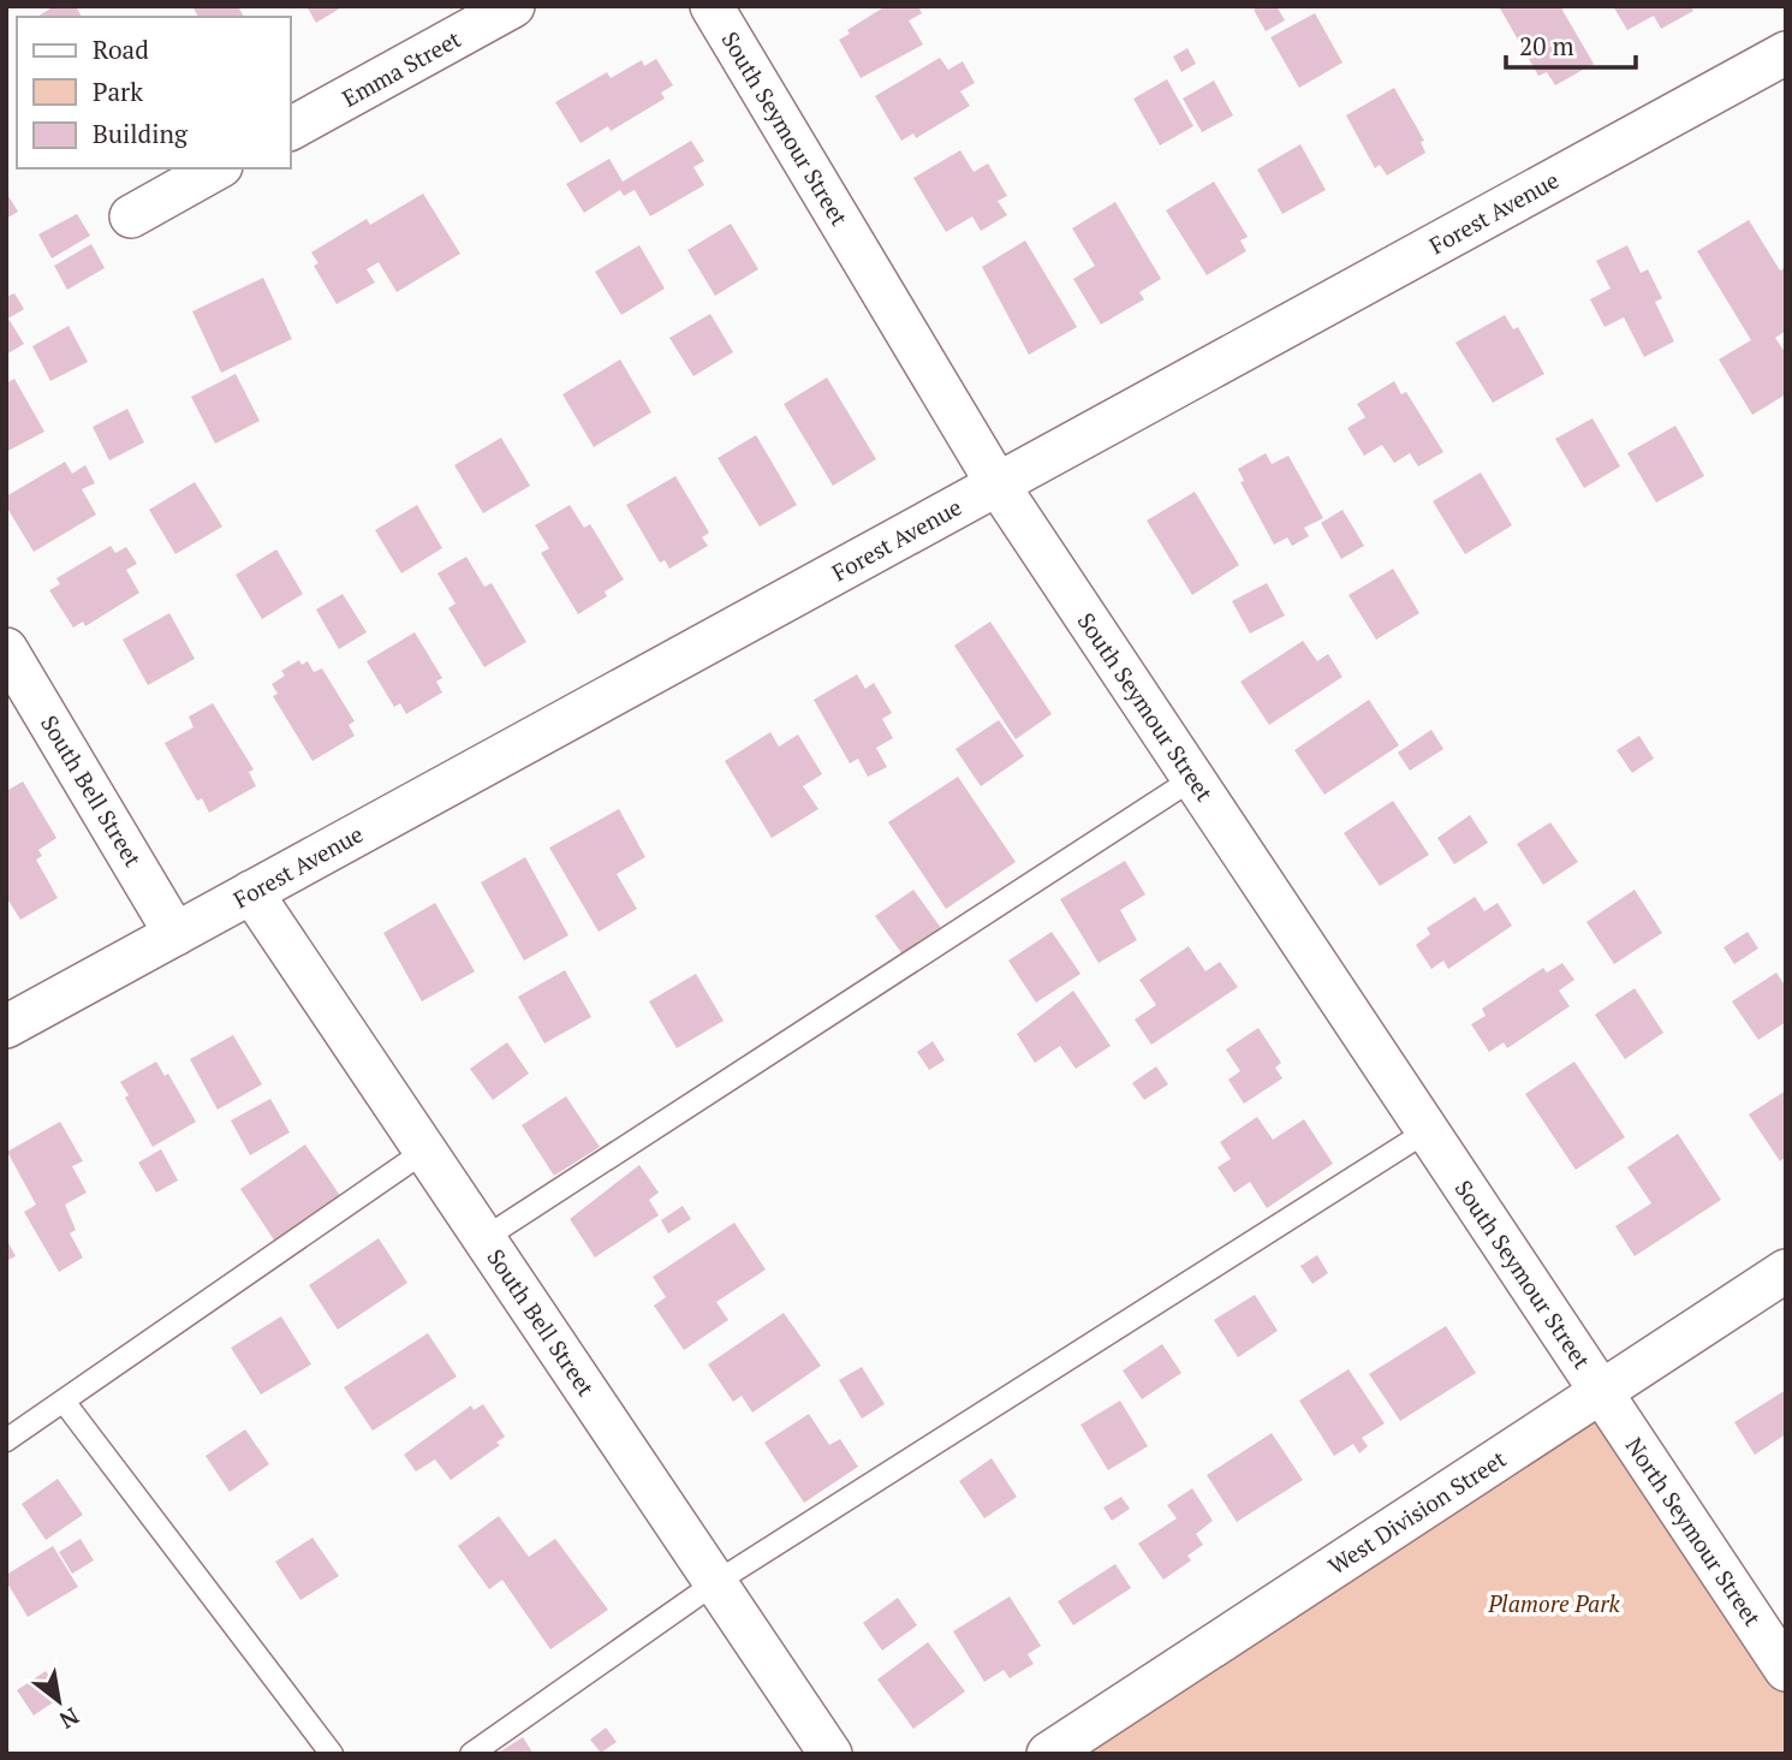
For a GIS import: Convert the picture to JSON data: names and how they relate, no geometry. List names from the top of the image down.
{
  "streets": {
    "street": [
      "Emma Street",
      "South Seymour Street",
      "Forest Avenue",
      "South Bell Street",
      "West Division Street",
      "North Seymour Street"
    ]
  },
  "crossings": [
    ["South Seymour Street", "Forest Avenue"],
    ["South Seymour Street", "West Division Street"],
    ["South Seymour Street", "North Seymour Street"],
    ["Forest Avenue", "South Bell Street"],
    ["West Division Street", "North Seymour Street"]
  ],
  "parks": ["Plamore Park"],
  "legend": ["Road", "Park", "Building"],
  "scale_bar": "20 m",
  "north": "bottom right"
}
